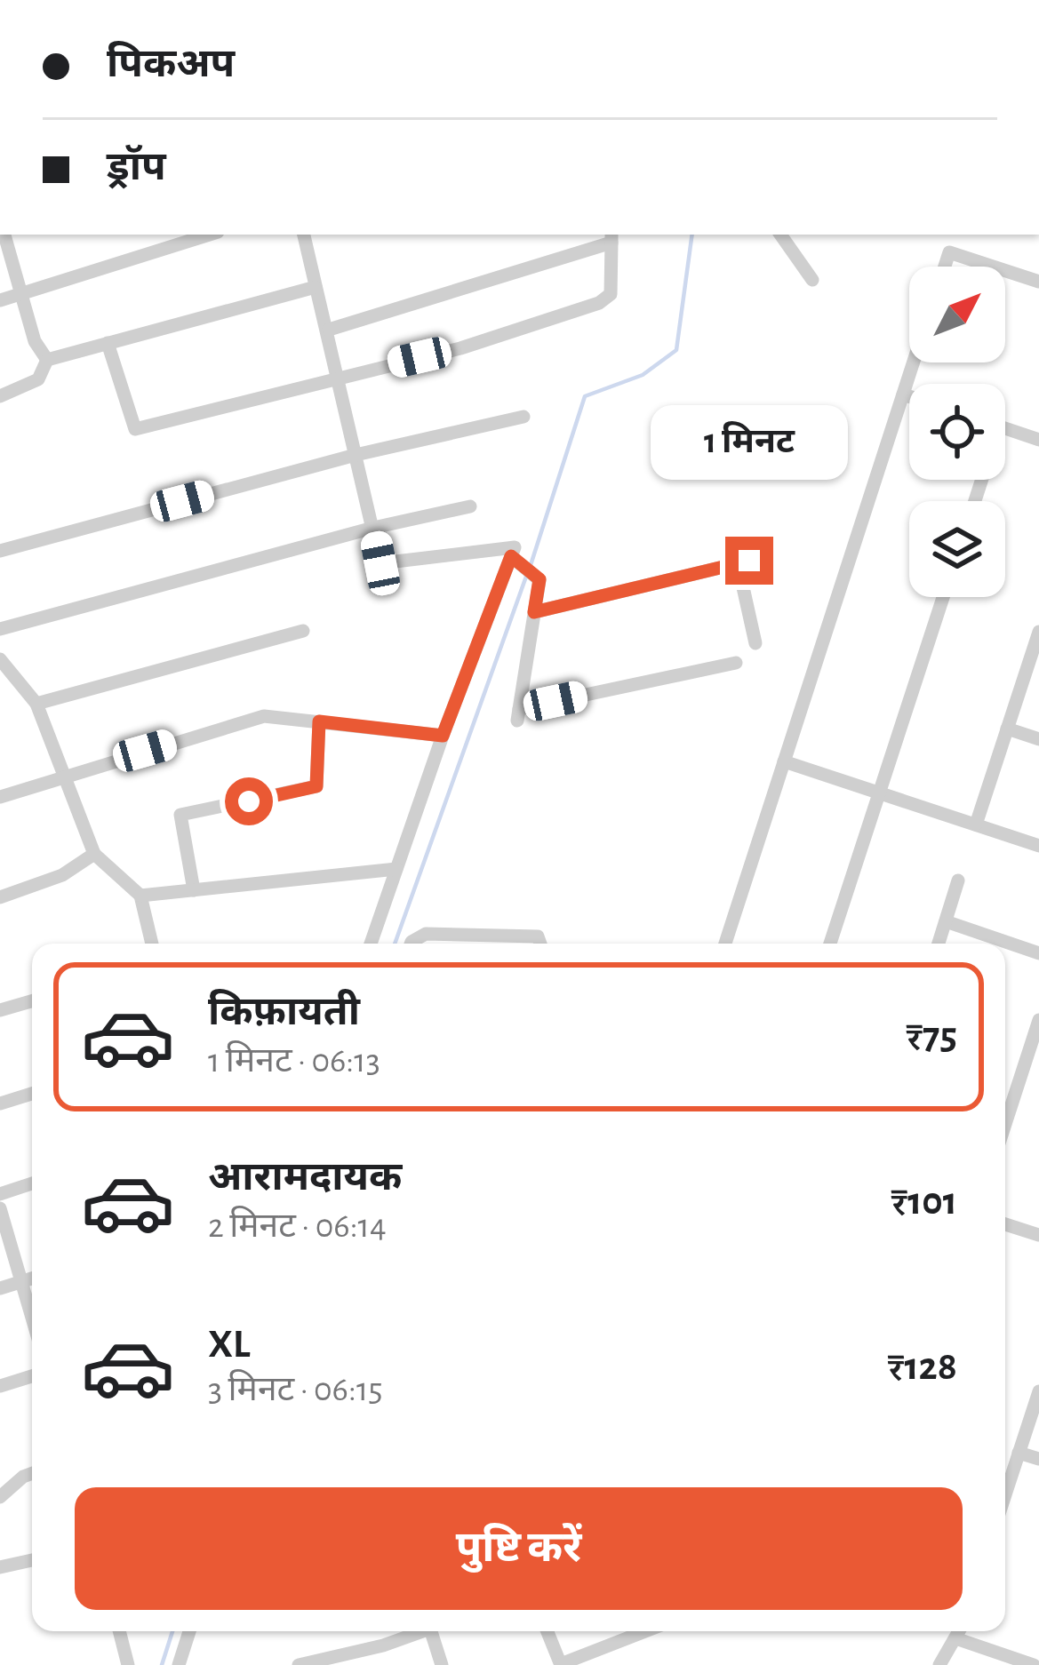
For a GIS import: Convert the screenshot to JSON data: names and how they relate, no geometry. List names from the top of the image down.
{
  "north": "top right",
  "page": {
    "banner": ["पिकअप", "ड्रॉप"],
    "bubble": "1 मिनट",
    "list": [
      {
        "name": "किफ़ायती",
        "note": "1 मिनट · 06:13",
        "value": "₹75"
      },
      {
        "name": "आरामदायक",
        "note": "2 मिनट · 06:14",
        "value": "₹101"
      },
      {
        "name": "XL",
        "note": "3 मिनट · 06:15",
        "value": "₹128"
      }
    ],
    "buttons": "पुष्टि करें"
  }
}
